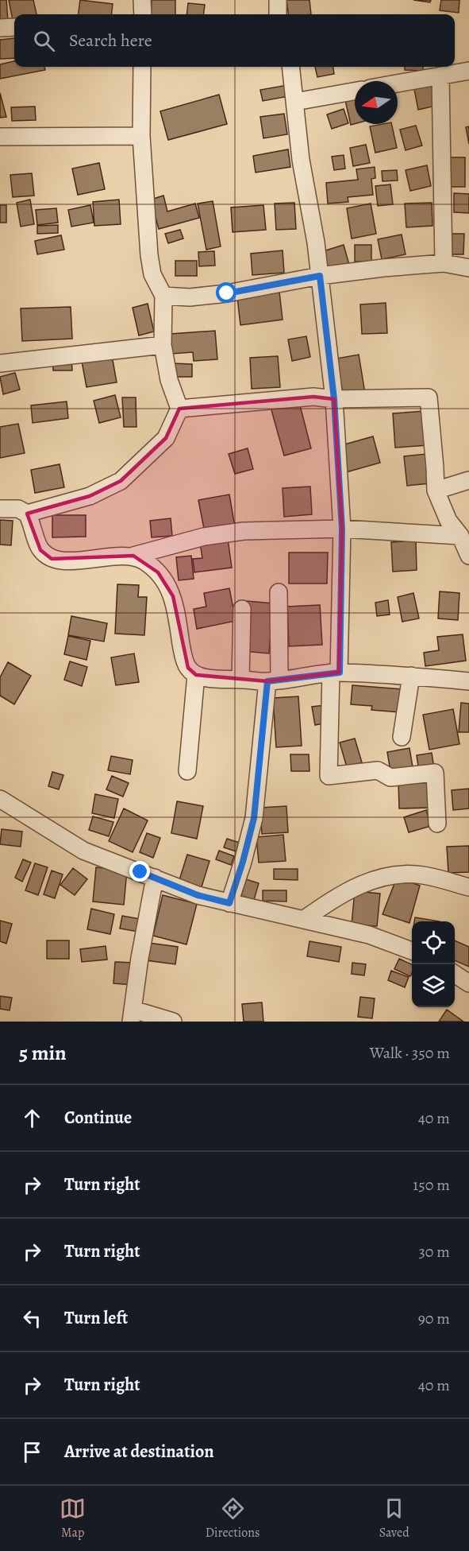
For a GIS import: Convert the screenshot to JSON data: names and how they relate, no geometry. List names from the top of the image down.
{
  "north": "left",
  "page": {
    "search": "Search here",
    "heading": ["5 min", "Walk · 350 m"],
    "list": [
      ["Continue", "40 m"],
      ["Turn right", "150 m"],
      ["Turn right", "30 m"],
      ["Turn left", "90 m"],
      ["Turn right", "40 m"],
      "Arrive at destination"
    ],
    "nav": ["Map", "Directions", "Saved"]
  }
}
